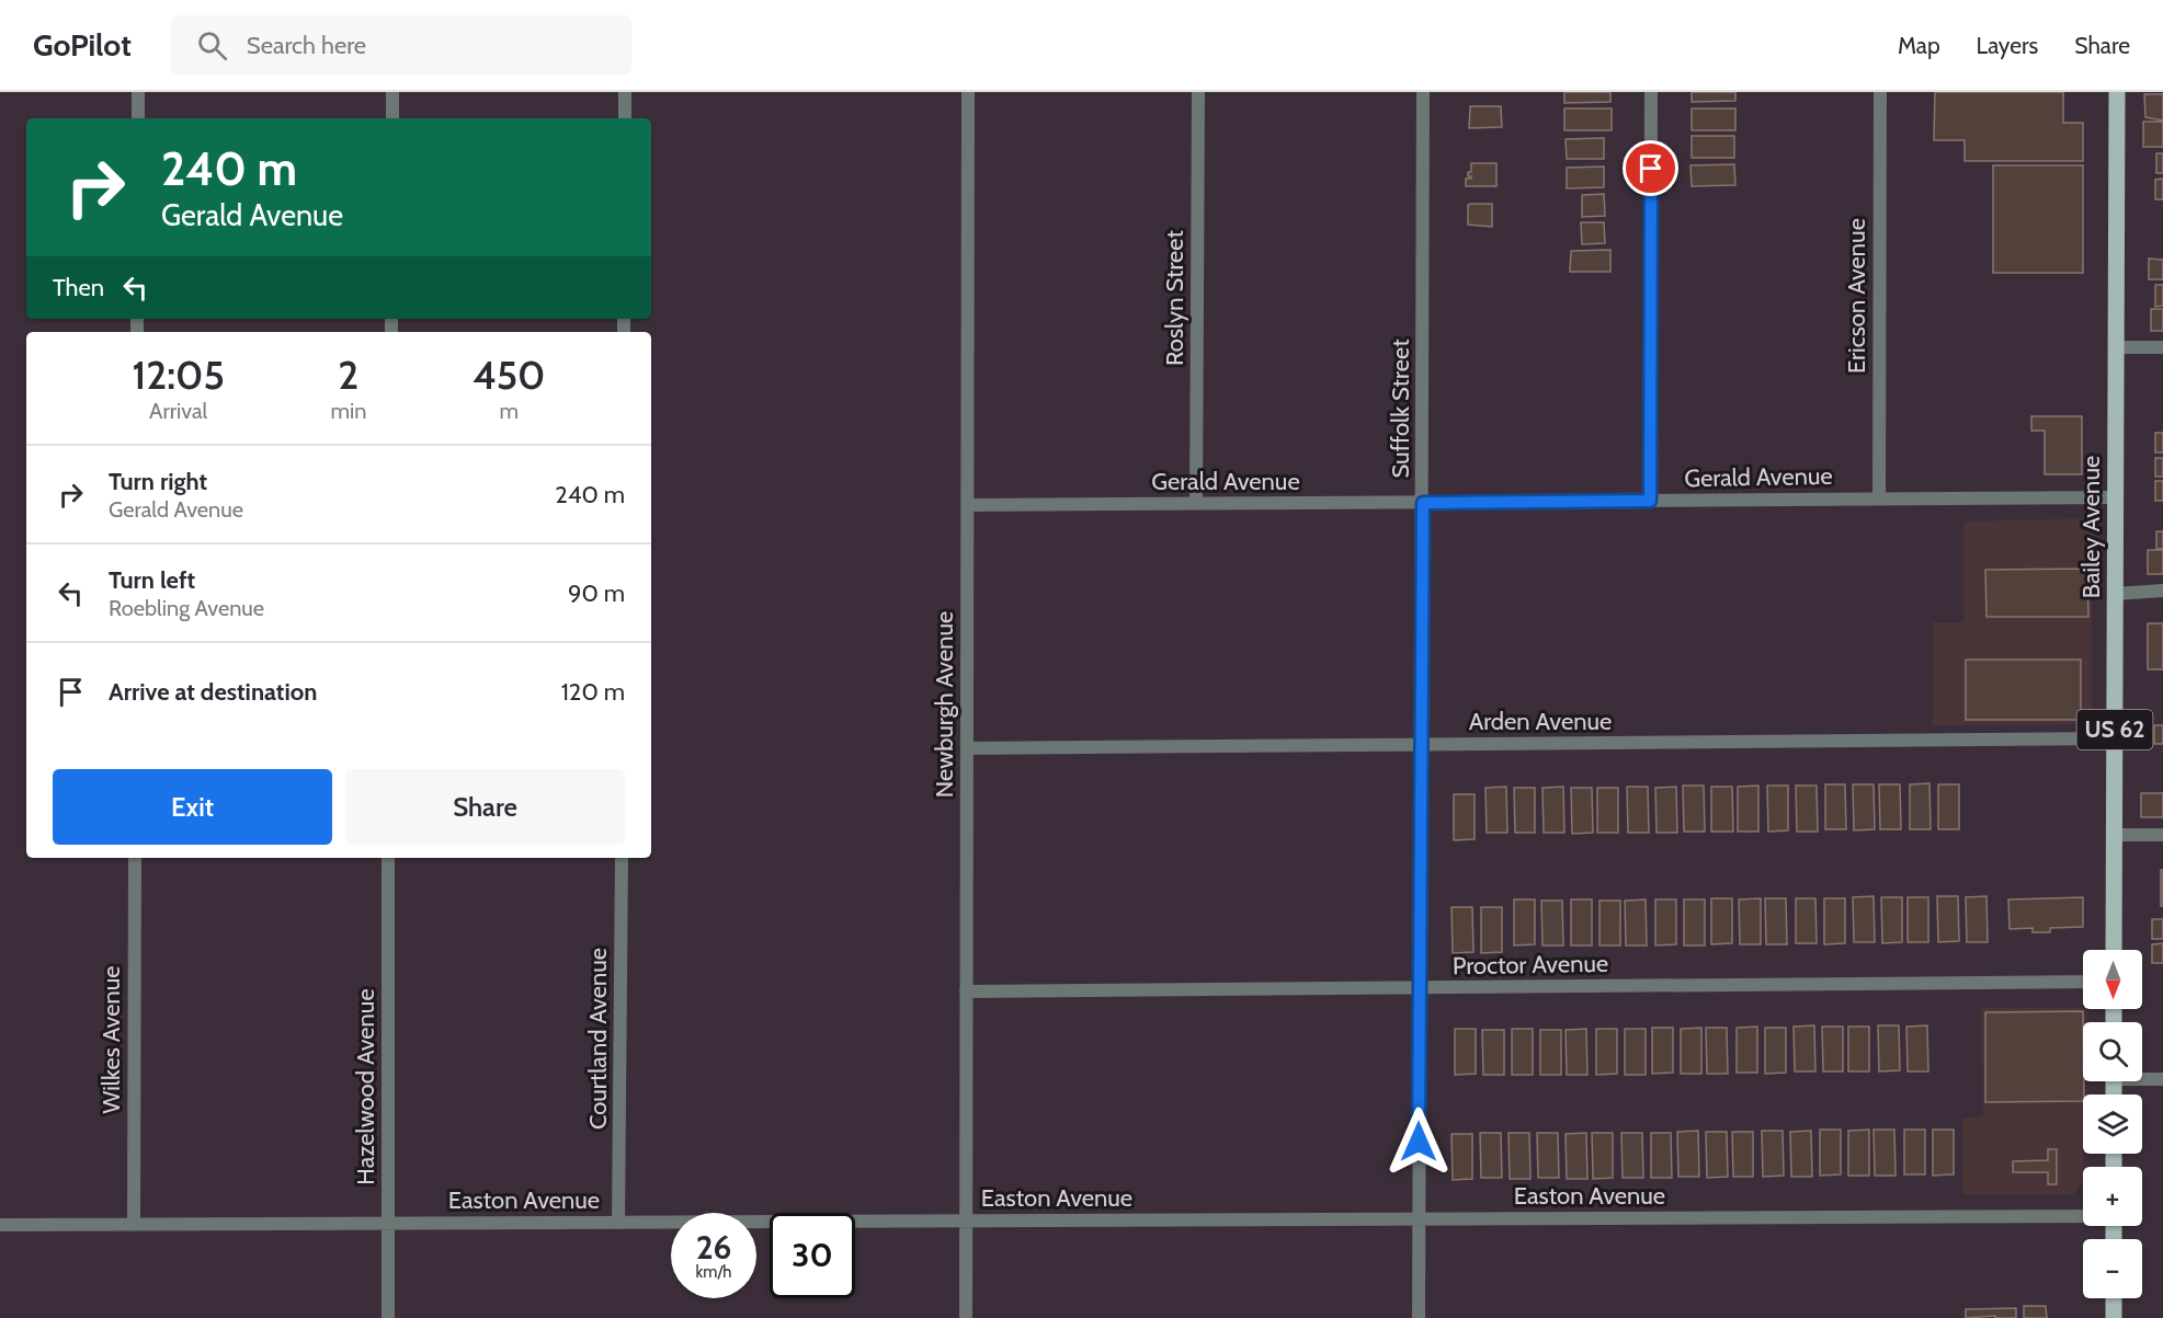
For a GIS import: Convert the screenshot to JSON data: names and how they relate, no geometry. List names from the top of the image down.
{
  "streets": {
    "main road": ["Bailey Avenue", "US 62"],
    "street": [
      "Ericson Avenue",
      "Roslyn Street",
      "Suffolk Street",
      "Gerald Avenue",
      "Newburgh Avenue",
      "Arden Avenue",
      "Proctor Avenue",
      "Courtland Avenue",
      "Wilkes Avenue",
      "Hazelwood Avenue",
      "Easton Avenue"
    ]
  },
  "crossings": [
    ["Ericson Avenue", "Gerald Avenue"],
    ["Roslyn Street", "Gerald Avenue"],
    ["Suffolk Street", "Gerald Avenue"],
    ["Suffolk Street", "Arden Avenue"],
    ["Suffolk Street", "Proctor Avenue"],
    ["Suffolk Street", "Easton Avenue"],
    ["Gerald Avenue", "Bailey Avenue"],
    ["Gerald Avenue", "Newburgh Avenue"],
    ["Bailey Avenue", "Arden Avenue"],
    ["Newburgh Avenue", "Arden Avenue"],
    ["Newburgh Avenue", "Proctor Avenue"],
    ["Newburgh Avenue", "Easton Avenue"],
    ["Courtland Avenue", "Easton Avenue"],
    ["Wilkes Avenue", "Easton Avenue"],
    ["Hazelwood Avenue", "Easton Avenue"]
  ],
  "north": "bottom",
  "page": {
    "header": "GoPilot",
    "search": "Search here",
    "nav": ["Map", "Layers", "Share"],
    "turn": ["240 m", "Gerald Avenue"],
    "then": "Then",
    "eta": [
      "12:05",
      "Arrival",
      "2",
      "min",
      "450",
      "m"
    ],
    "list": [
      {
        "name": "Turn right",
        "note": "Gerald Avenue",
        "value": "240 m"
      },
      {
        "name": "Turn left",
        "note": "Roebling Avenue",
        "value": "90 m"
      },
      {
        "name": "Arrive at destination",
        "value": "120 m"
      }
    ],
    "buttons": ["Exit", "Share"],
    "map_buttons": ["+", "−"],
    "speed": "26 km/h",
    "limit": "30"
  }
}
